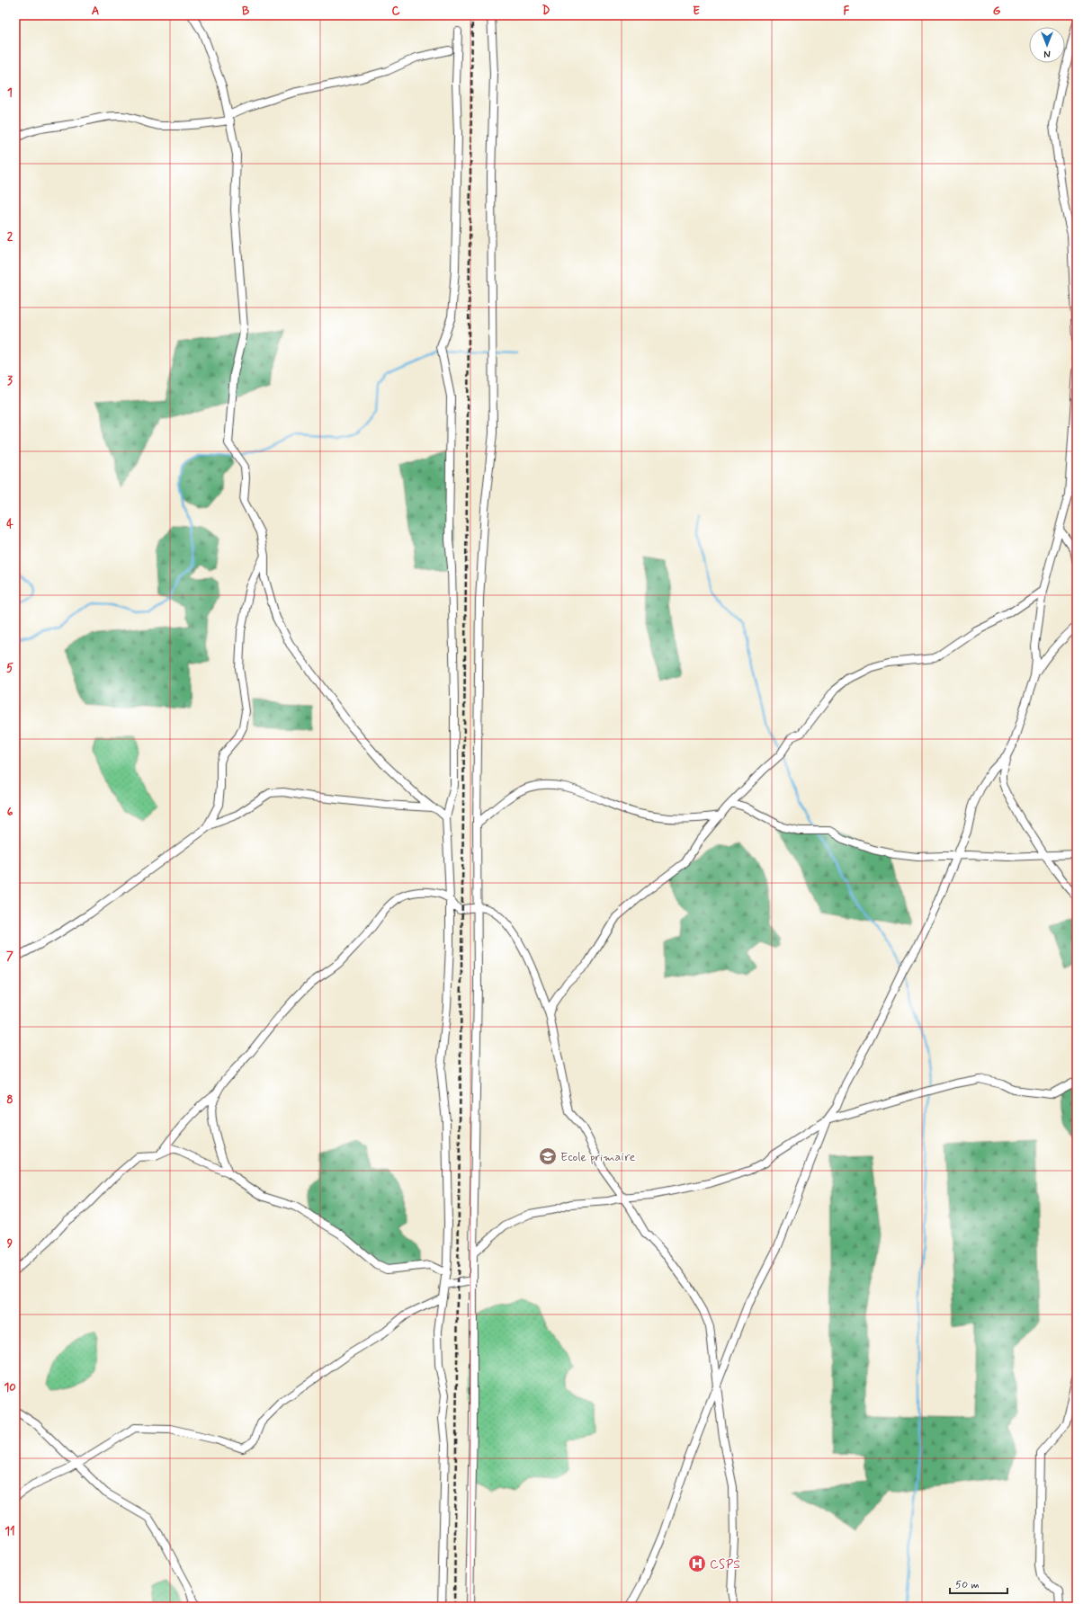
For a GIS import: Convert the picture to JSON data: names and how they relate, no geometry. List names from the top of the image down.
{
  "places": {
    "school or university": ["Ecole primaire"],
    "hospital": ["CSPS"]
  },
  "scale_bar": "50 m",
  "north": "bottom",
  "grid": {
    "columns": [
      "A",
      "B",
      "C",
      "D",
      "E",
      "F",
      "G"
    ],
    "rows": [
      "1",
      "2",
      "3",
      "4",
      "5",
      "6",
      "7",
      "8",
      "9",
      "10",
      "11"
    ]
  }
}
